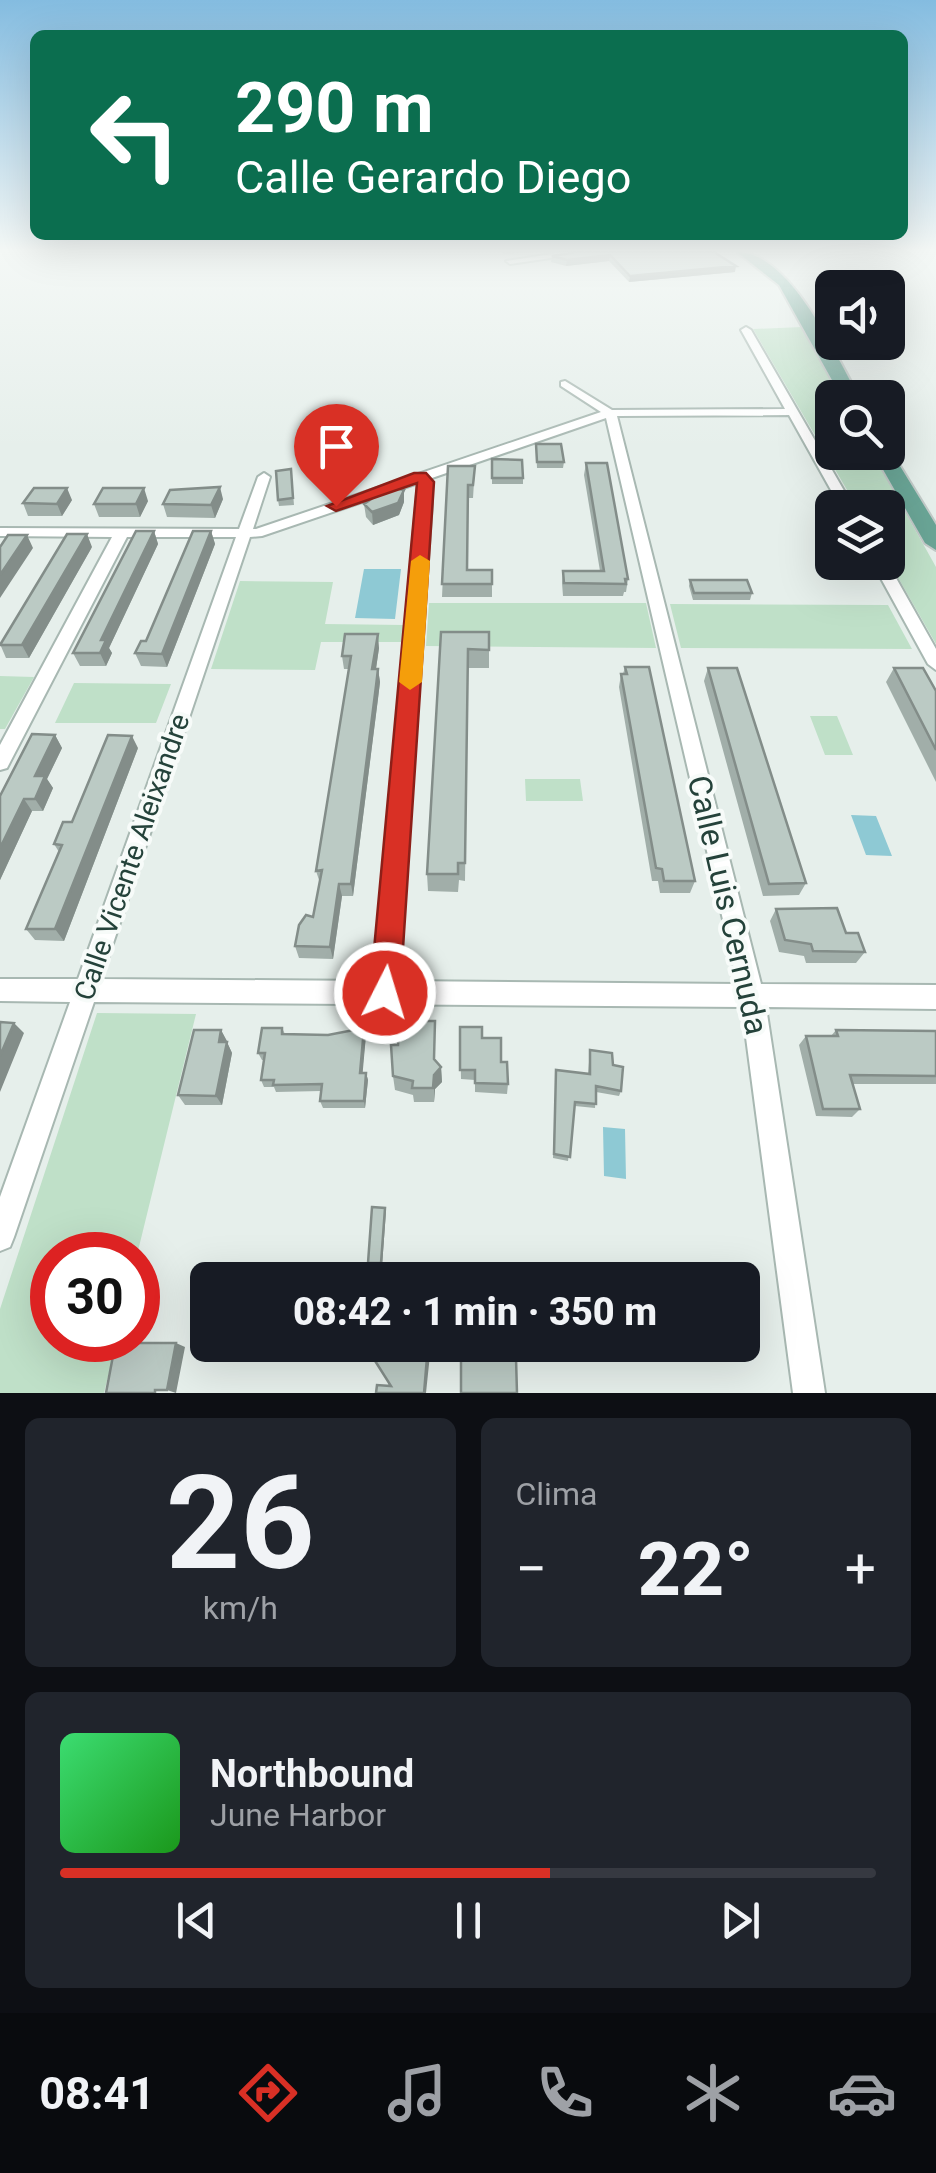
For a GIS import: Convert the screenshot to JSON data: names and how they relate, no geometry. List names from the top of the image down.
{
  "streets": {
    "street": ["Calle Vicente Aleixandre", "Calle Luis Cernuda"]
  },
  "page": {
    "turn": ["290 m", "Calle Gerardo Diego"],
    "limit": "30",
    "trip": "08:42 · 1 min · 350 m",
    "tile": [
      ["26", "km/h"],
      "Clima"
    ],
    "heat": ["−", "22°", "+"],
    "song": ["Northbound", "June Harbor"],
    "tabs": "08:41"
  }
}
